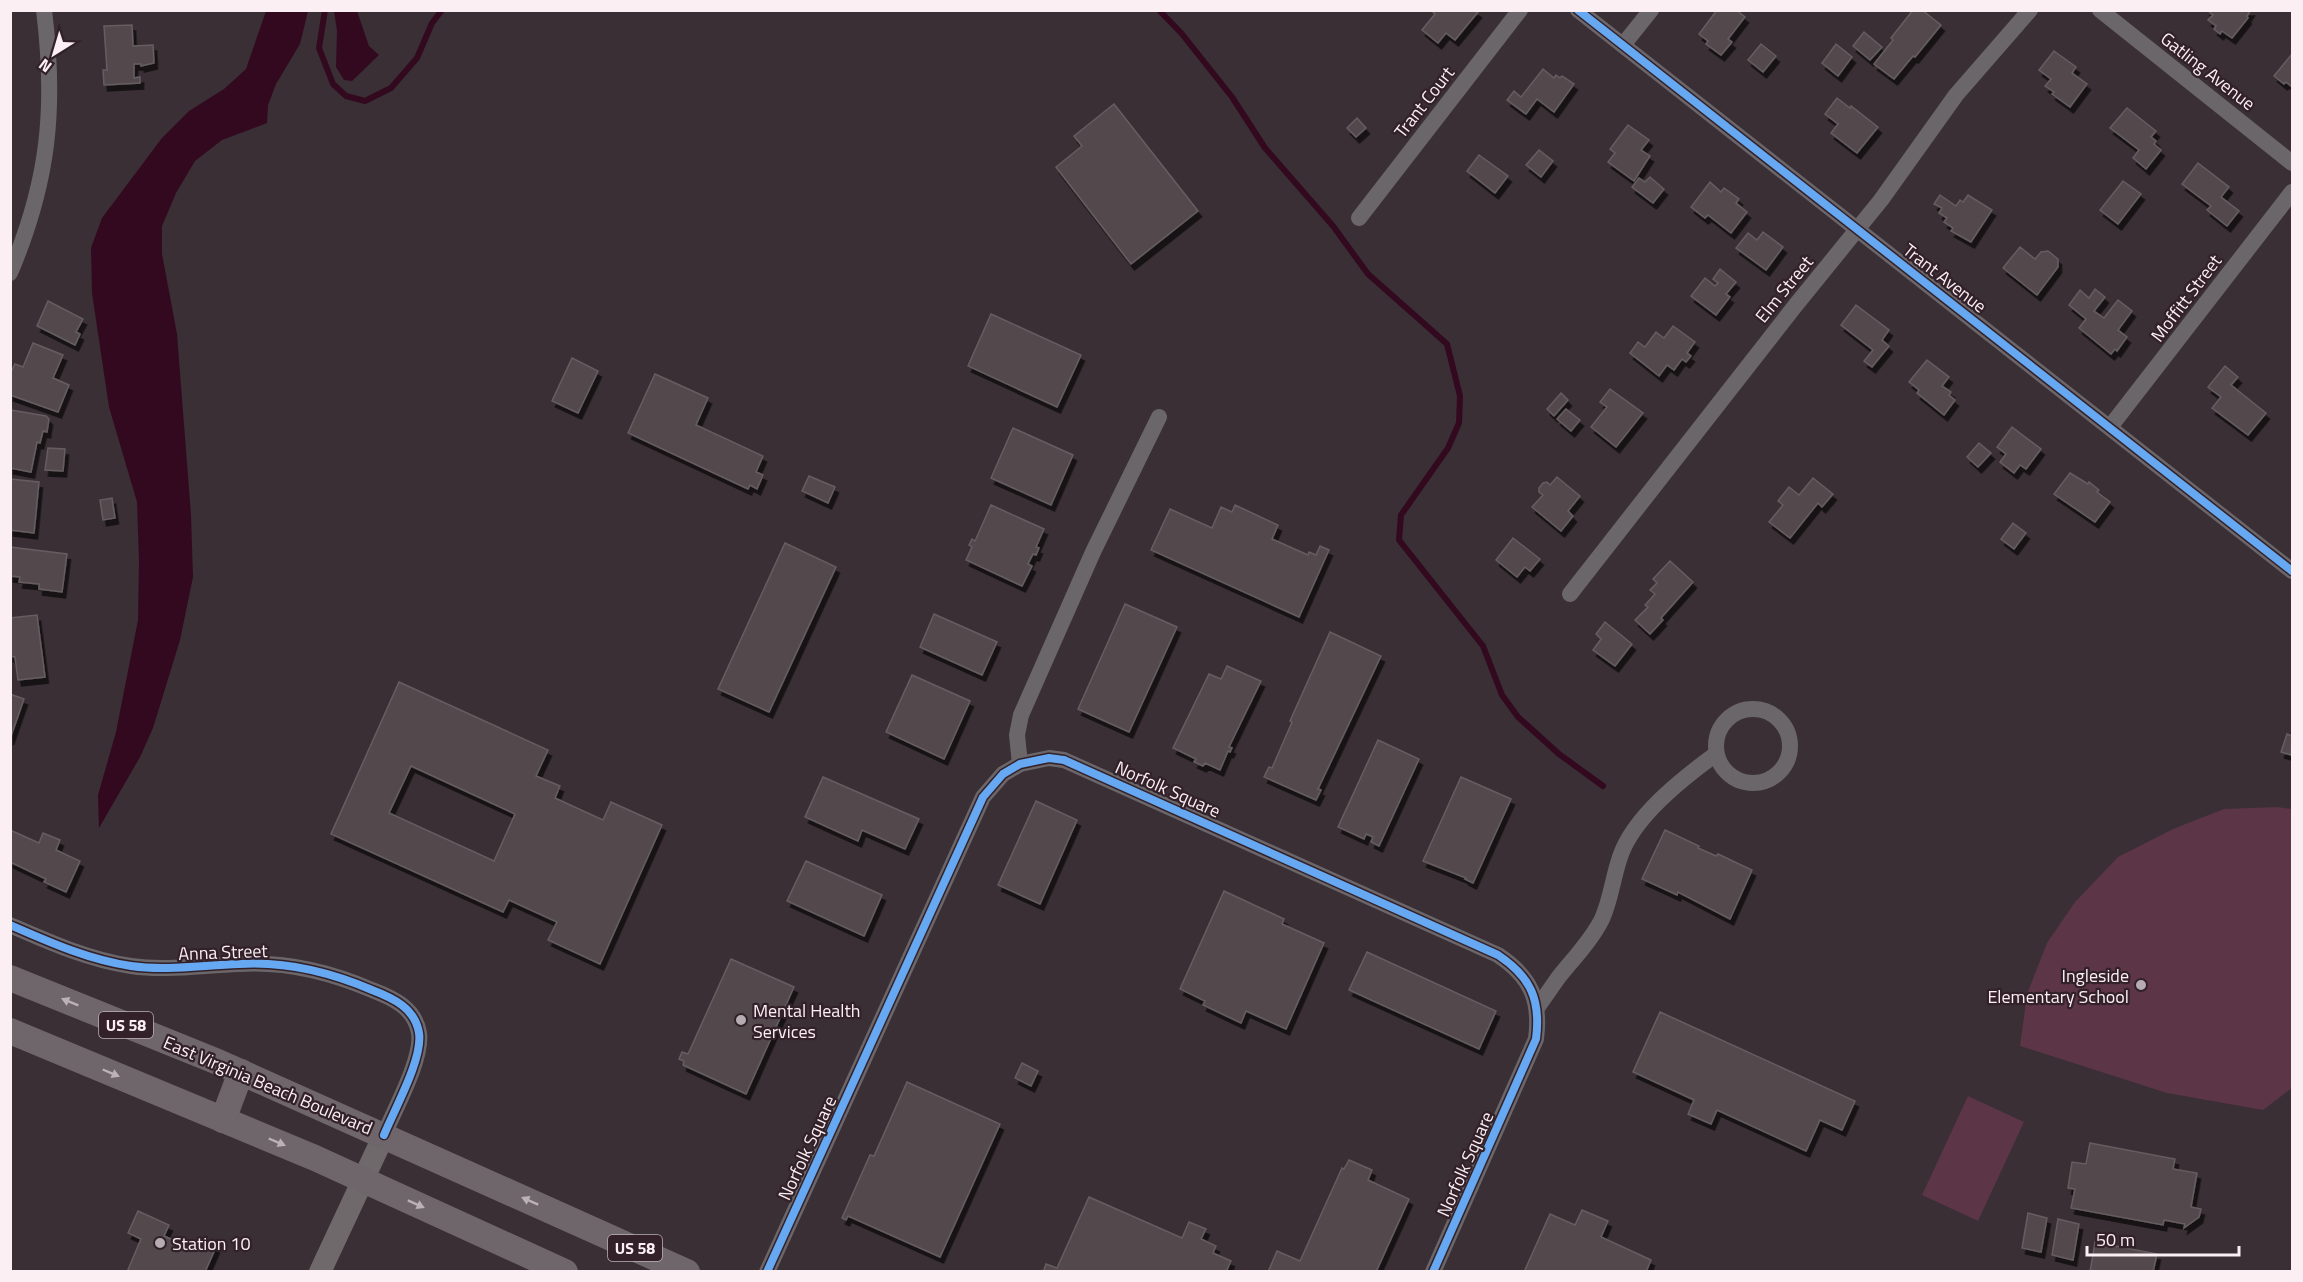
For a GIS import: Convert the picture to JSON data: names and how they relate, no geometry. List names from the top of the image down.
{
  "streets": {
    "main road": ["US 58", "East Virginia Beach Boulevard"],
    "street": [
      "Gatling Avenue",
      "Trant Court",
      "Trant Avenue",
      "Elm Street",
      "Moffitt Street",
      "Norfolk Square",
      "Anna Street"
    ]
  },
  "crossings": [
    ["Trant Avenue", "Elm Street"],
    ["Trant Avenue", "Moffitt Street"],
    ["Anna Street", "East Virginia Beach Boulevard"]
  ],
  "places": ["Ingleside Elementary School", "Mental Health Services", "Station 10"],
  "scale_bar": "50 m",
  "north": "bottom left"
}
